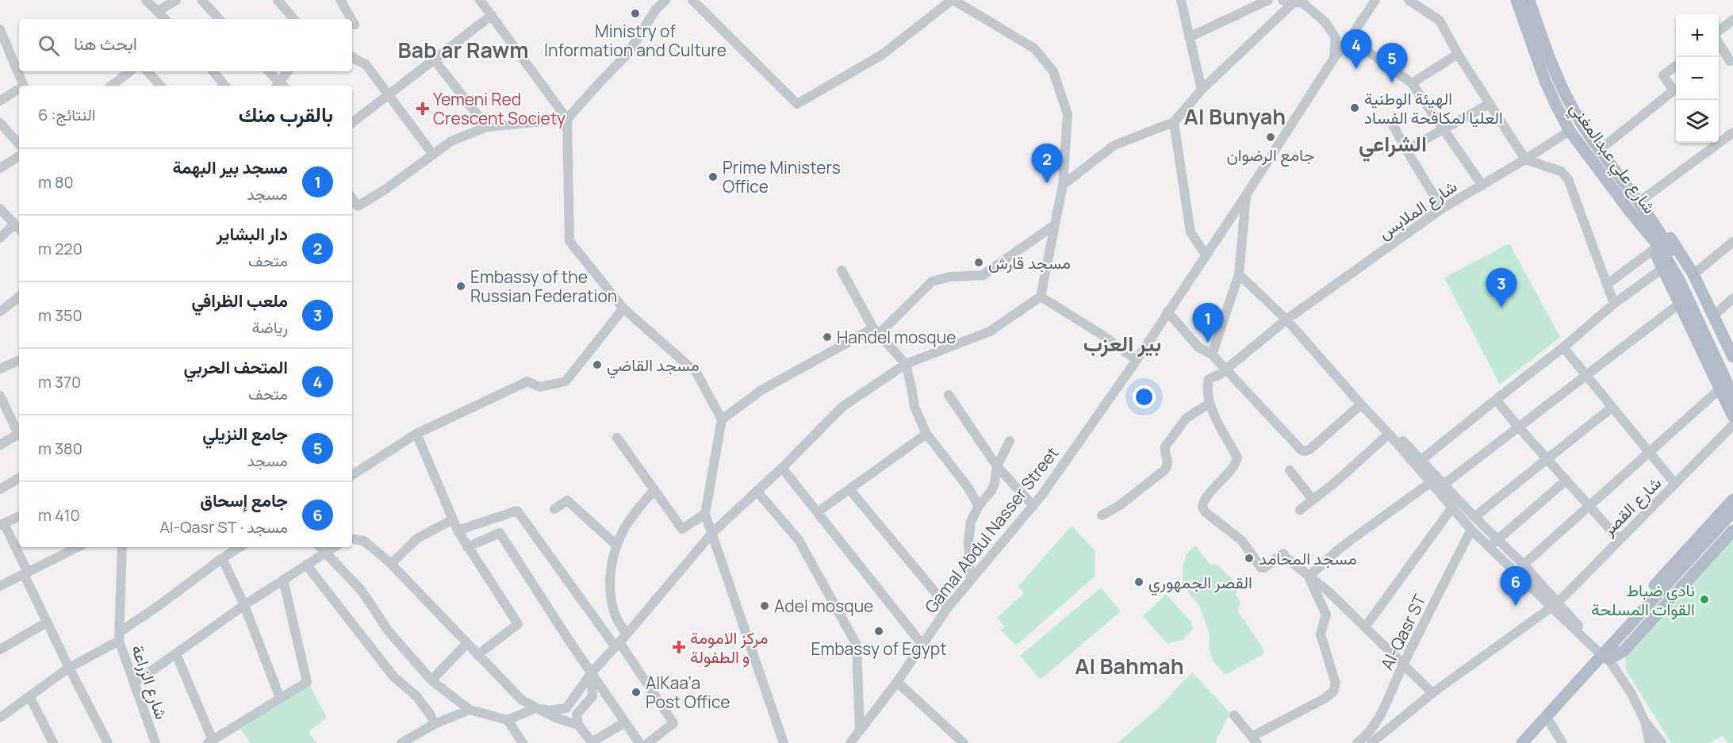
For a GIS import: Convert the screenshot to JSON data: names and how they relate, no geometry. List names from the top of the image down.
{
  "streets": {
    "main road": ["شارع علي عبدالمغني"],
    "street": [
      "شارع الملابس",
      "شارع القصر",
      "Gamal Abdul Nasser Street",
      "Al-Qasr ST",
      "شارع الزراعة"
    ]
  },
  "crossings": [
    ["شارع علي عبدالمغني", "شارع الملابس"]
  ],
  "districts": [
    "Bab ar Rawm",
    "Al Bunyah",
    "الشراعي",
    "بير العزب",
    "Al Bahmah"
  ],
  "places": {
    "other": [
      "Ministry of Information and Culture",
      "الهيئة الوطنية العليا لمكافحة الفساد",
      "جامع الرضوان",
      "Prime Ministers Office",
      "مسجد قارش",
      "Embassy of the Russian Federation",
      "Handel mosque",
      "مسجد القاضي",
      "مسجد المحامد",
      "القصر الجمهوري",
      "نادي ضباط القوات المسلحة",
      "Adel mosque",
      "Embassy of Egypt",
      "AlKaa’a Post Office"
    ],
    "health": ["Yemeni Red Crescent Society", "مركز الامومة و الطفولة"]
  },
  "page": {
    "map_buttons": ["+", "−"],
    "search": "ابحث هنا",
    "pins": [
      "4",
      "5",
      "2",
      "3",
      "1",
      "6"
    ],
    "heading": ["بالقرب منك", "النتائج: 6"],
    "list": [
      {
        "mark": "1",
        "name": "مسجد بير البهمة",
        "note": "مسجد",
        "value": "80 m"
      },
      {
        "mark": "2",
        "name": "دار البشاير",
        "note": "متحف",
        "value": "220 m"
      },
      {
        "mark": "3",
        "name": "ملعب الظرافي",
        "note": "رياضة",
        "value": "350 m"
      },
      {
        "mark": "4",
        "name": "المتحف الحربي",
        "note": "متحف",
        "value": "370 m"
      },
      {
        "mark": "5",
        "name": "جامع النزيلي",
        "note": "مسجد",
        "value": "380 m"
      },
      {
        "mark": "6",
        "name": "جامع إسحاق",
        "note": "مسجد · Al-Qasr ST",
        "value": "410 m"
      }
    ]
  }
}
